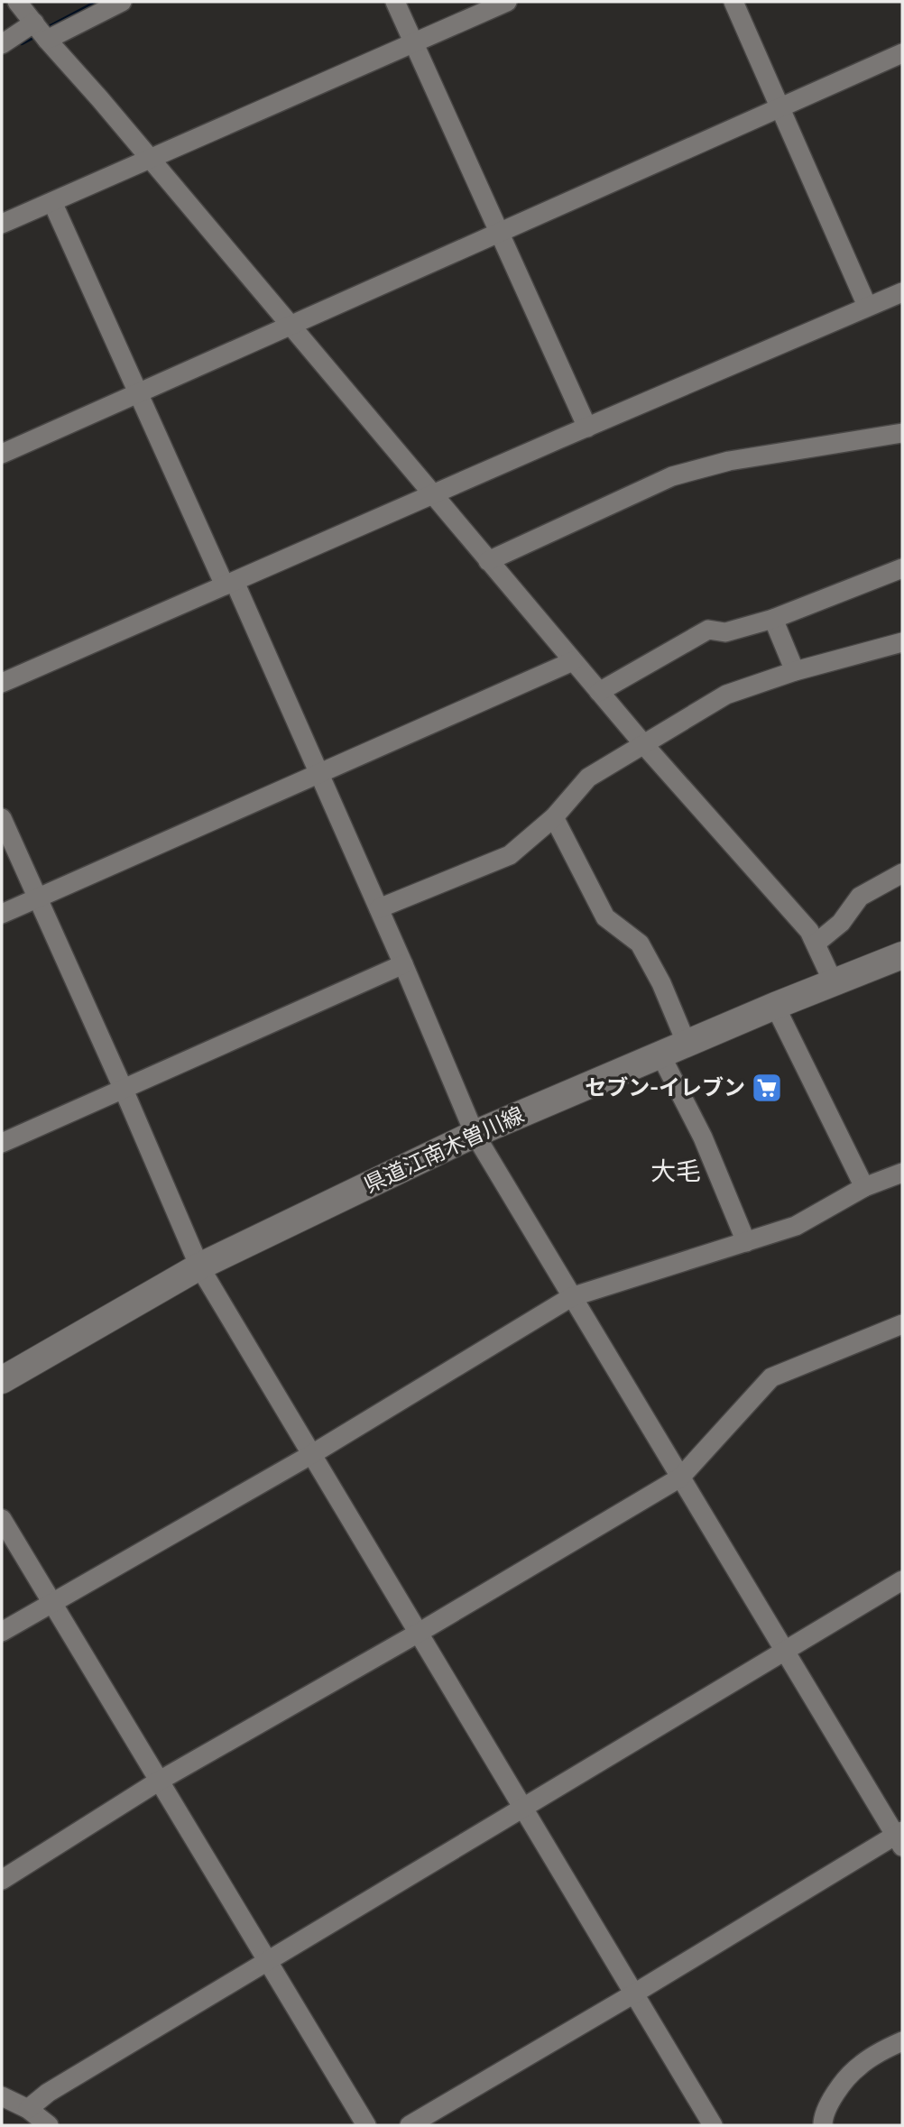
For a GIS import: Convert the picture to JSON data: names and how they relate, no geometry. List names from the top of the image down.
{
  "streets": {
    "main road": ["県道江南木曽川線"]
  },
  "districts": ["大毛"],
  "places": {
    "supermarket": ["セブン-イレブン"]
  }
}
